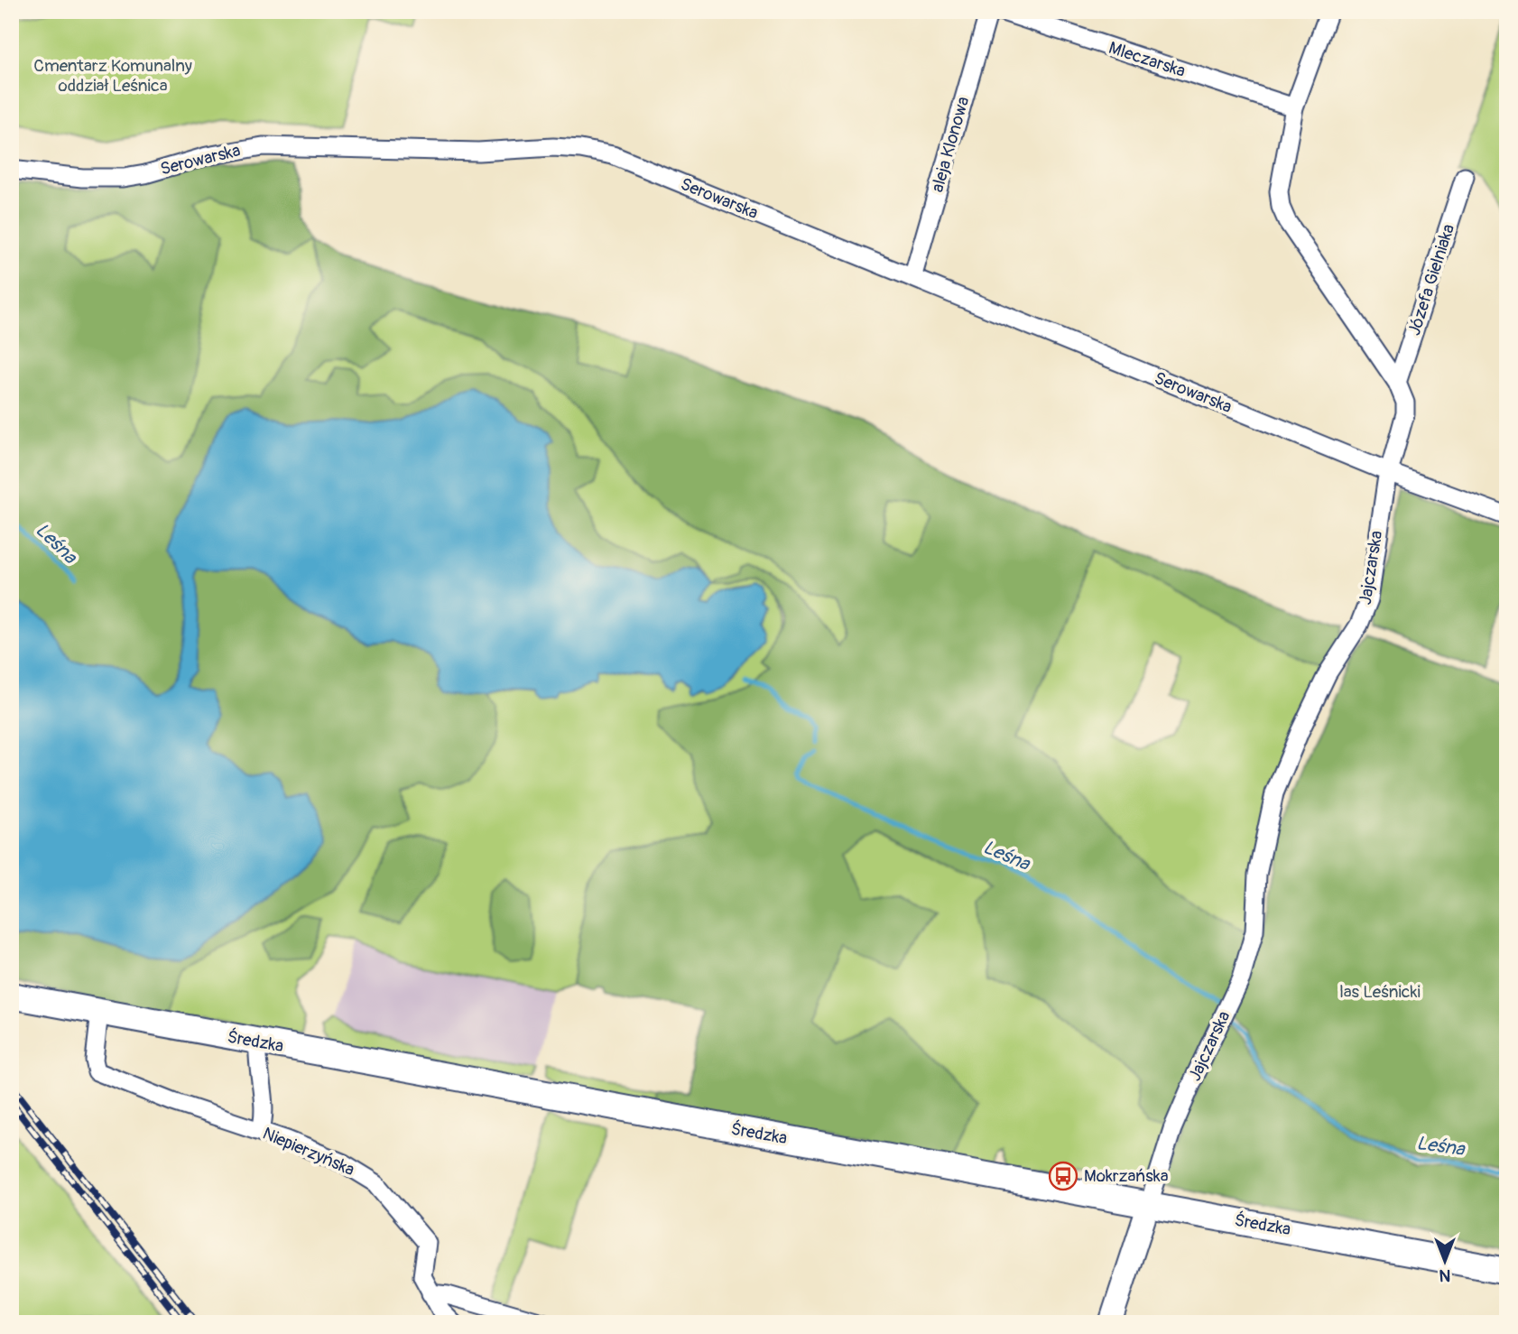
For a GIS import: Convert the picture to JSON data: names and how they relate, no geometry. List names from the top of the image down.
{
  "streets": {
    "main road": ["Średzka"],
    "street": [
      "Mleczarska",
      "aleja Klonowa",
      "Serowarska",
      "Józefa Gielniaka",
      "Jajczarska",
      "Niepierzyńska"
    ]
  },
  "crossings": [
    ["Mleczarska", "Jajczarska"],
    ["aleja Klonowa", "Serowarska"],
    ["Serowarska", "Jajczarska"],
    ["Józefa Gielniaka", "Jajczarska"],
    ["Jajczarska", "Średzka"],
    ["Średzka", "Niepierzyńska"]
  ],
  "water": ["Leśna"],
  "parks": ["Cmentarz Komunalny oddział Leśnica", "las Leśnicki"],
  "places": {
    "bus stop": ["Mokrzańska"]
  },
  "north": "bottom"
}
